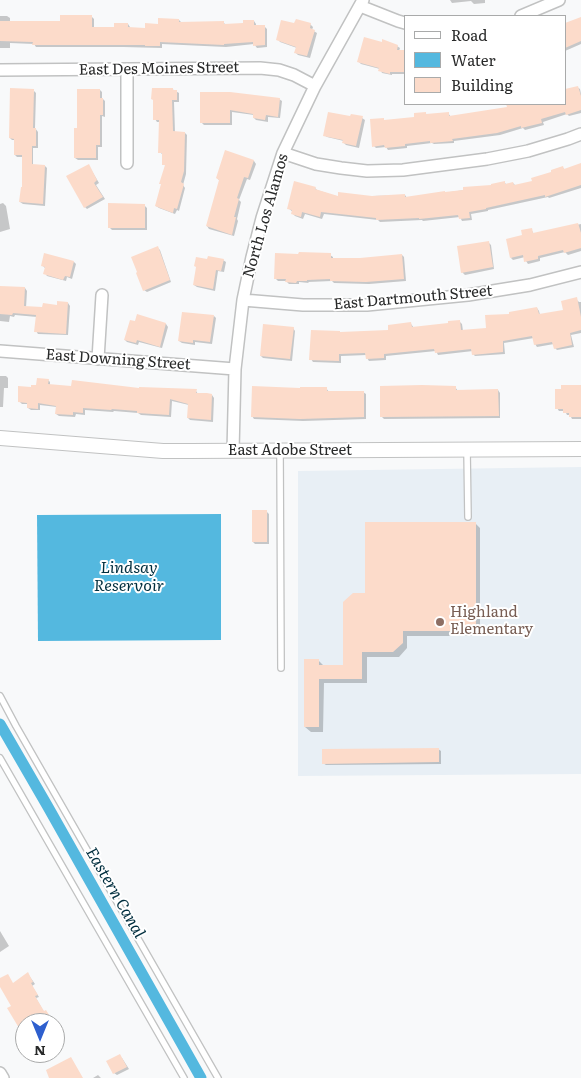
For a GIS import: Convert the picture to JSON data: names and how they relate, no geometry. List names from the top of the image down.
{
  "streets": {
    "street": [
      "East Des Moines Street",
      "North Los Alamos",
      "East Dartmouth Street",
      "East Downing Street",
      "East Adobe Street"
    ]
  },
  "crossings": [
    ["East Des Moines Street", "North Los Alamos"],
    ["North Los Alamos", "East Dartmouth Street"],
    ["North Los Alamos", "East Downing Street"],
    ["North Los Alamos", "East Adobe Street"]
  ],
  "water": ["Lindsay Reservoir", "Eastern Canal"],
  "places": ["Highland Elementary"],
  "legend": ["Road", "Water", "Building"],
  "north": "bottom"
}
